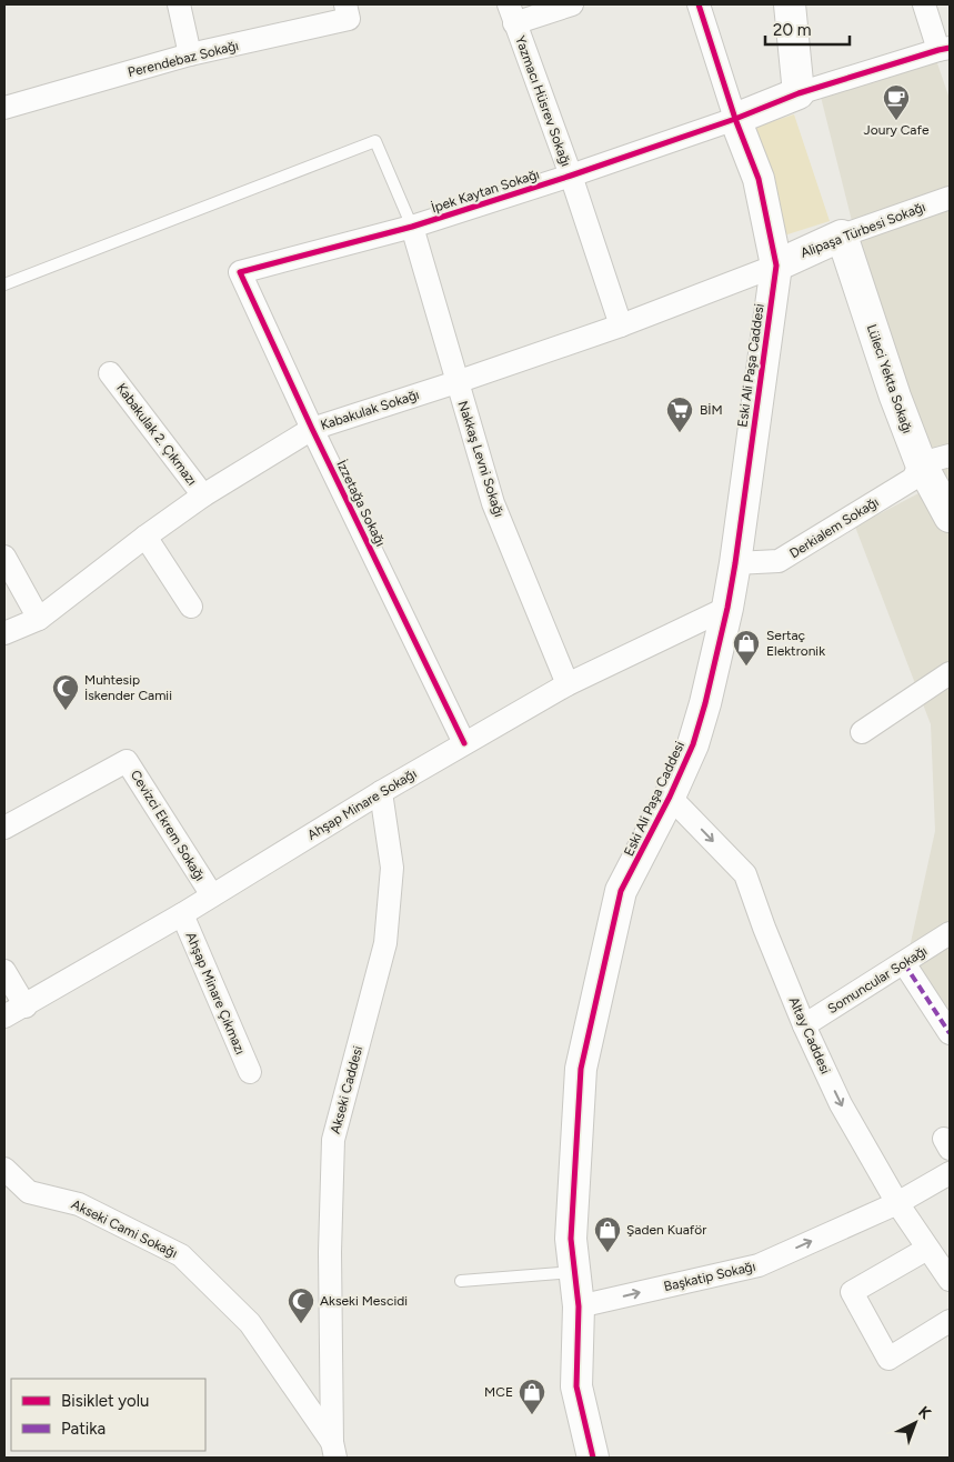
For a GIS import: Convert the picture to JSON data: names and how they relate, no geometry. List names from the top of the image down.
{
  "streets": {
    "street": [
      "Perendebaz Sokağı",
      "Yazmacı Hüsrev Sokağı",
      "İpek Kaytan Sokağı",
      "Alipaşa Türbesi Sokağı",
      "Eski Ali Paşa Caddesi",
      "Lüleci Yekta Sokağı",
      "Kabakulak Sokağı",
      "Kabakulak 2. Çıkmazı",
      "Nakkaş Levni Sokağı",
      "İzzetağa Sokağı",
      "Derkialem Sokağı",
      "Ahşap Minare Sokağı",
      "Cevizci Ekrem Sokağı",
      "Somuncular Sokağı",
      "Ahşap Minare Çıkmazı",
      "Altay Caddesi",
      "Akseki Caddesi",
      "Akseki Cami Sokağı",
      "Başkatip Sokağı"
    ]
  },
  "crossings": [
    ["Yazmacı Hüsrev Sokağı", "İpek Kaytan Sokağı"],
    ["Yazmacı Hüsrev Sokağı", "Kabakulak Sokağı"],
    ["İpek Kaytan Sokağı", "Eski Ali Paşa Caddesi"],
    ["İpek Kaytan Sokağı", "Nakkaş Levni Sokağı"],
    ["İpek Kaytan Sokağı", "İzzetağa Sokağı"],
    ["Alipaşa Türbesi Sokağı", "Eski Ali Paşa Caddesi"],
    ["Alipaşa Türbesi Sokağı", "Lüleci Yekta Sokağı"],
    ["Alipaşa Türbesi Sokağı", "Kabakulak Sokağı"],
    ["Eski Ali Paşa Caddesi", "Kabakulak Sokağı"],
    ["Eski Ali Paşa Caddesi", "Derkialem Sokağı"],
    ["Eski Ali Paşa Caddesi", "Ahşap Minare Sokağı"],
    ["Eski Ali Paşa Caddesi", "Altay Caddesi"],
    ["Eski Ali Paşa Caddesi", "Başkatip Sokağı"],
    ["Lüleci Yekta Sokağı", "Derkialem Sokağı"],
    ["Kabakulak Sokağı", "Kabakulak 2. Çıkmazı"],
    ["Kabakulak Sokağı", "Nakkaş Levni Sokağı"],
    ["Kabakulak Sokağı", "İzzetağa Sokağı"],
    ["Nakkaş Levni Sokağı", "Ahşap Minare Sokağı"],
    ["İzzetağa Sokağı", "Ahşap Minare Sokağı"],
    ["Ahşap Minare Sokağı", "Cevizci Ekrem Sokağı"],
    ["Ahşap Minare Sokağı", "Ahşap Minare Çıkmazı"],
    ["Ahşap Minare Sokağı", "Akseki Caddesi"],
    ["Somuncular Sokağı", "Altay Caddesi"],
    ["Altay Caddesi", "Başkatip Sokağı"],
    ["Akseki Caddesi", "Akseki Cami Sokağı"]
  ],
  "one_way": ["Altay Caddesi", "Başkatip Sokağı"],
  "places": {
    "cafe": ["Joury Cafe"],
    "supermarket": ["BİM"],
    "shop": ["Sertaç Elektronik", "Şaden Kuaför", "MCE"],
    "mosque": ["Muhtesip İskender Camii", "Akseki Mescidi"]
  },
  "legend": ["Bisiklet yolu", "Patika"],
  "scale_bar": "20 m",
  "north": "top right"
}
